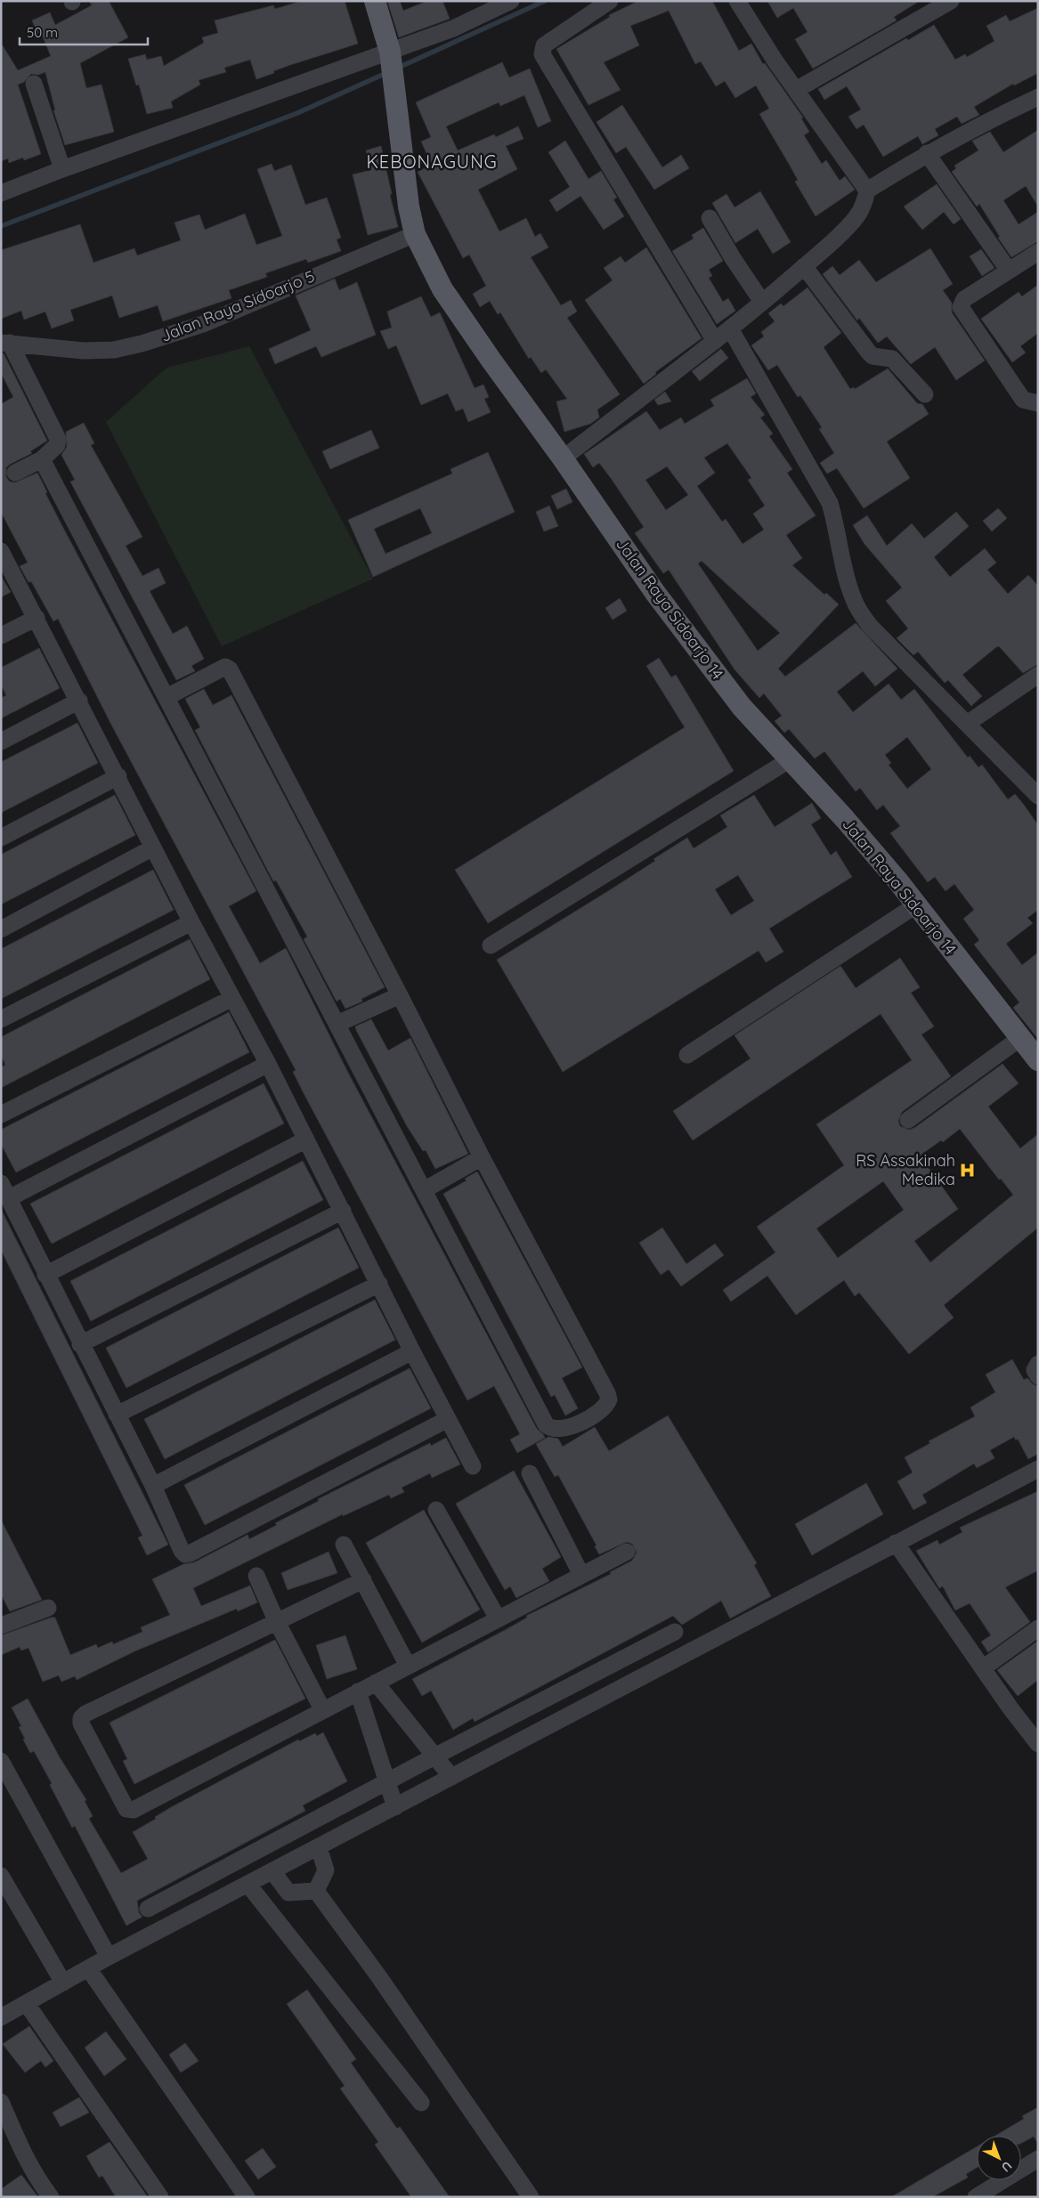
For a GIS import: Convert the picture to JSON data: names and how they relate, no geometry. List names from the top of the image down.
{
  "streets": {
    "main road": ["Jalan Raya Sidoarjo 14"],
    "street": ["Jalan Raya Sidoarjo 5"]
  },
  "crossings": [
    ["Jalan Raya Sidoarjo 5", "Jalan Raya Sidoarjo 14"]
  ],
  "districts": ["KEBONAGUNG"],
  "places": {
    "hospital": ["RS Assakinah Medika"]
  },
  "scale_bar": "50 m",
  "north": "bottom right"
}
